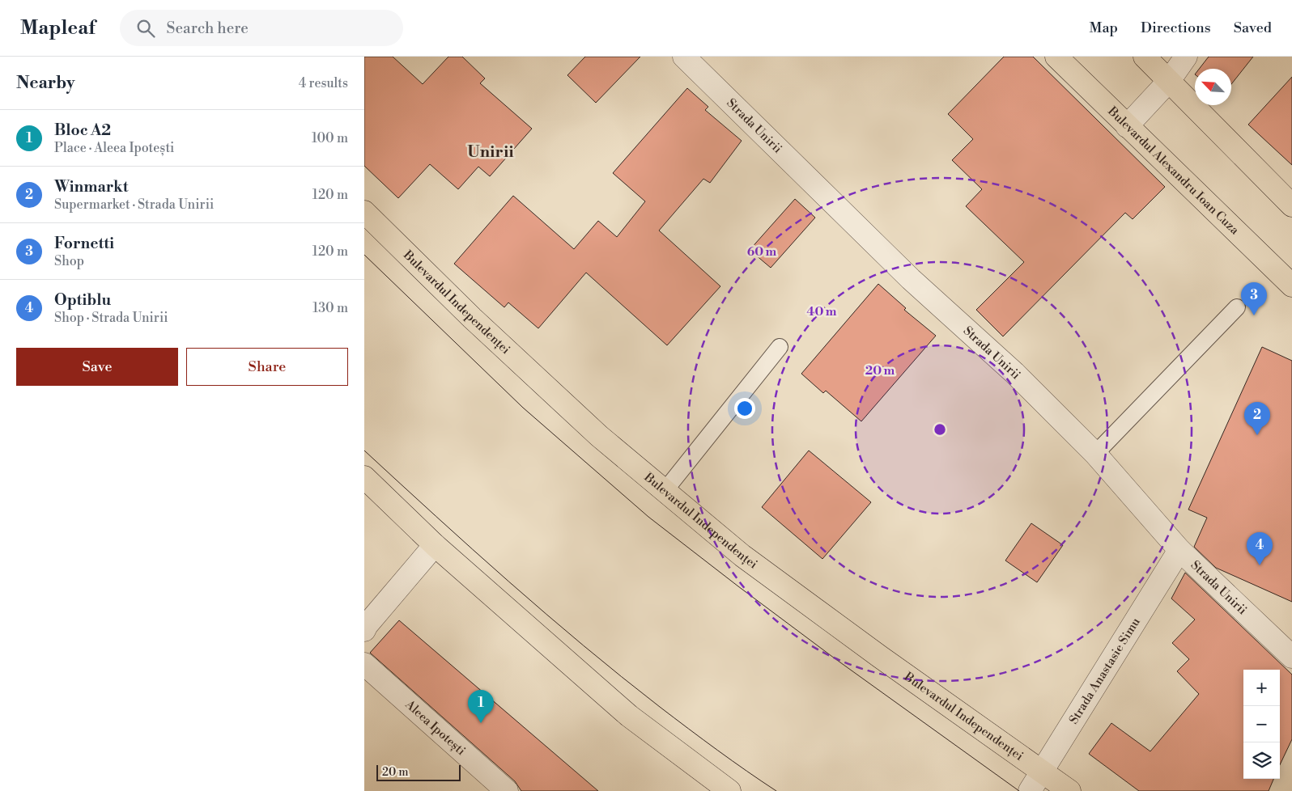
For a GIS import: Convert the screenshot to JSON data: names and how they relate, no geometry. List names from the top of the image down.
{
  "streets": {
    "main road": ["Bulevardul Alexandru Ioan Cuza", "Bulevardul Independenței"],
    "street": ["Strada Unirii", "Strada Anastasie Simu", "Aleea Ipotești"]
  },
  "crossings": [
    ["Strada Unirii", "Strada Anastasie Simu"],
    ["Bulevardul Independenței", "Strada Anastasie Simu"]
  ],
  "districts": ["Unirii"],
  "scale_bar": "20 m",
  "north": "top left",
  "page": {
    "header": "Mapleaf",
    "search": "Search here",
    "nav": ["Map", "Directions", "Saved"],
    "heading": ["Nearby", "4 results"],
    "list": [
      {
        "mark": "1",
        "name": "Bloc A2",
        "note": "Place · Aleea Ipotești",
        "value": "100 m"
      },
      {
        "mark": "2",
        "name": "Winmarkt",
        "note": "Supermarket · Strada Unirii",
        "value": "120 m"
      },
      {
        "mark": "3",
        "name": "Fornetti",
        "note": "Shop",
        "value": "120 m"
      },
      {
        "mark": "4",
        "name": "Optiblu",
        "note": "Shop · Strada Unirii",
        "value": "130 m"
      }
    ],
    "pins": [
      "3",
      "2",
      "4",
      "1"
    ],
    "buttons": ["Save", "Share"],
    "map_buttons": ["+", "−"],
    "scale": "20 m"
  },
  "rings": ["60 m", "40 m", "20 m"]
}
